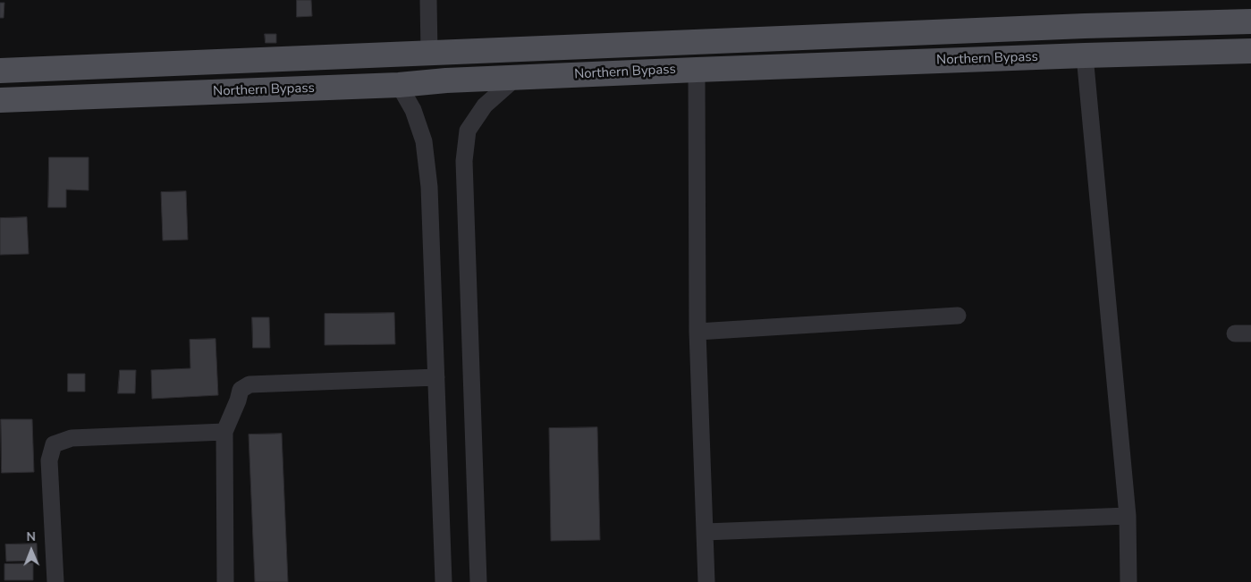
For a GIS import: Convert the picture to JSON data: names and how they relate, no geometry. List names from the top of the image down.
{
  "streets": {
    "main road": ["Northern Bypass"]
  },
  "north": "top"
}
